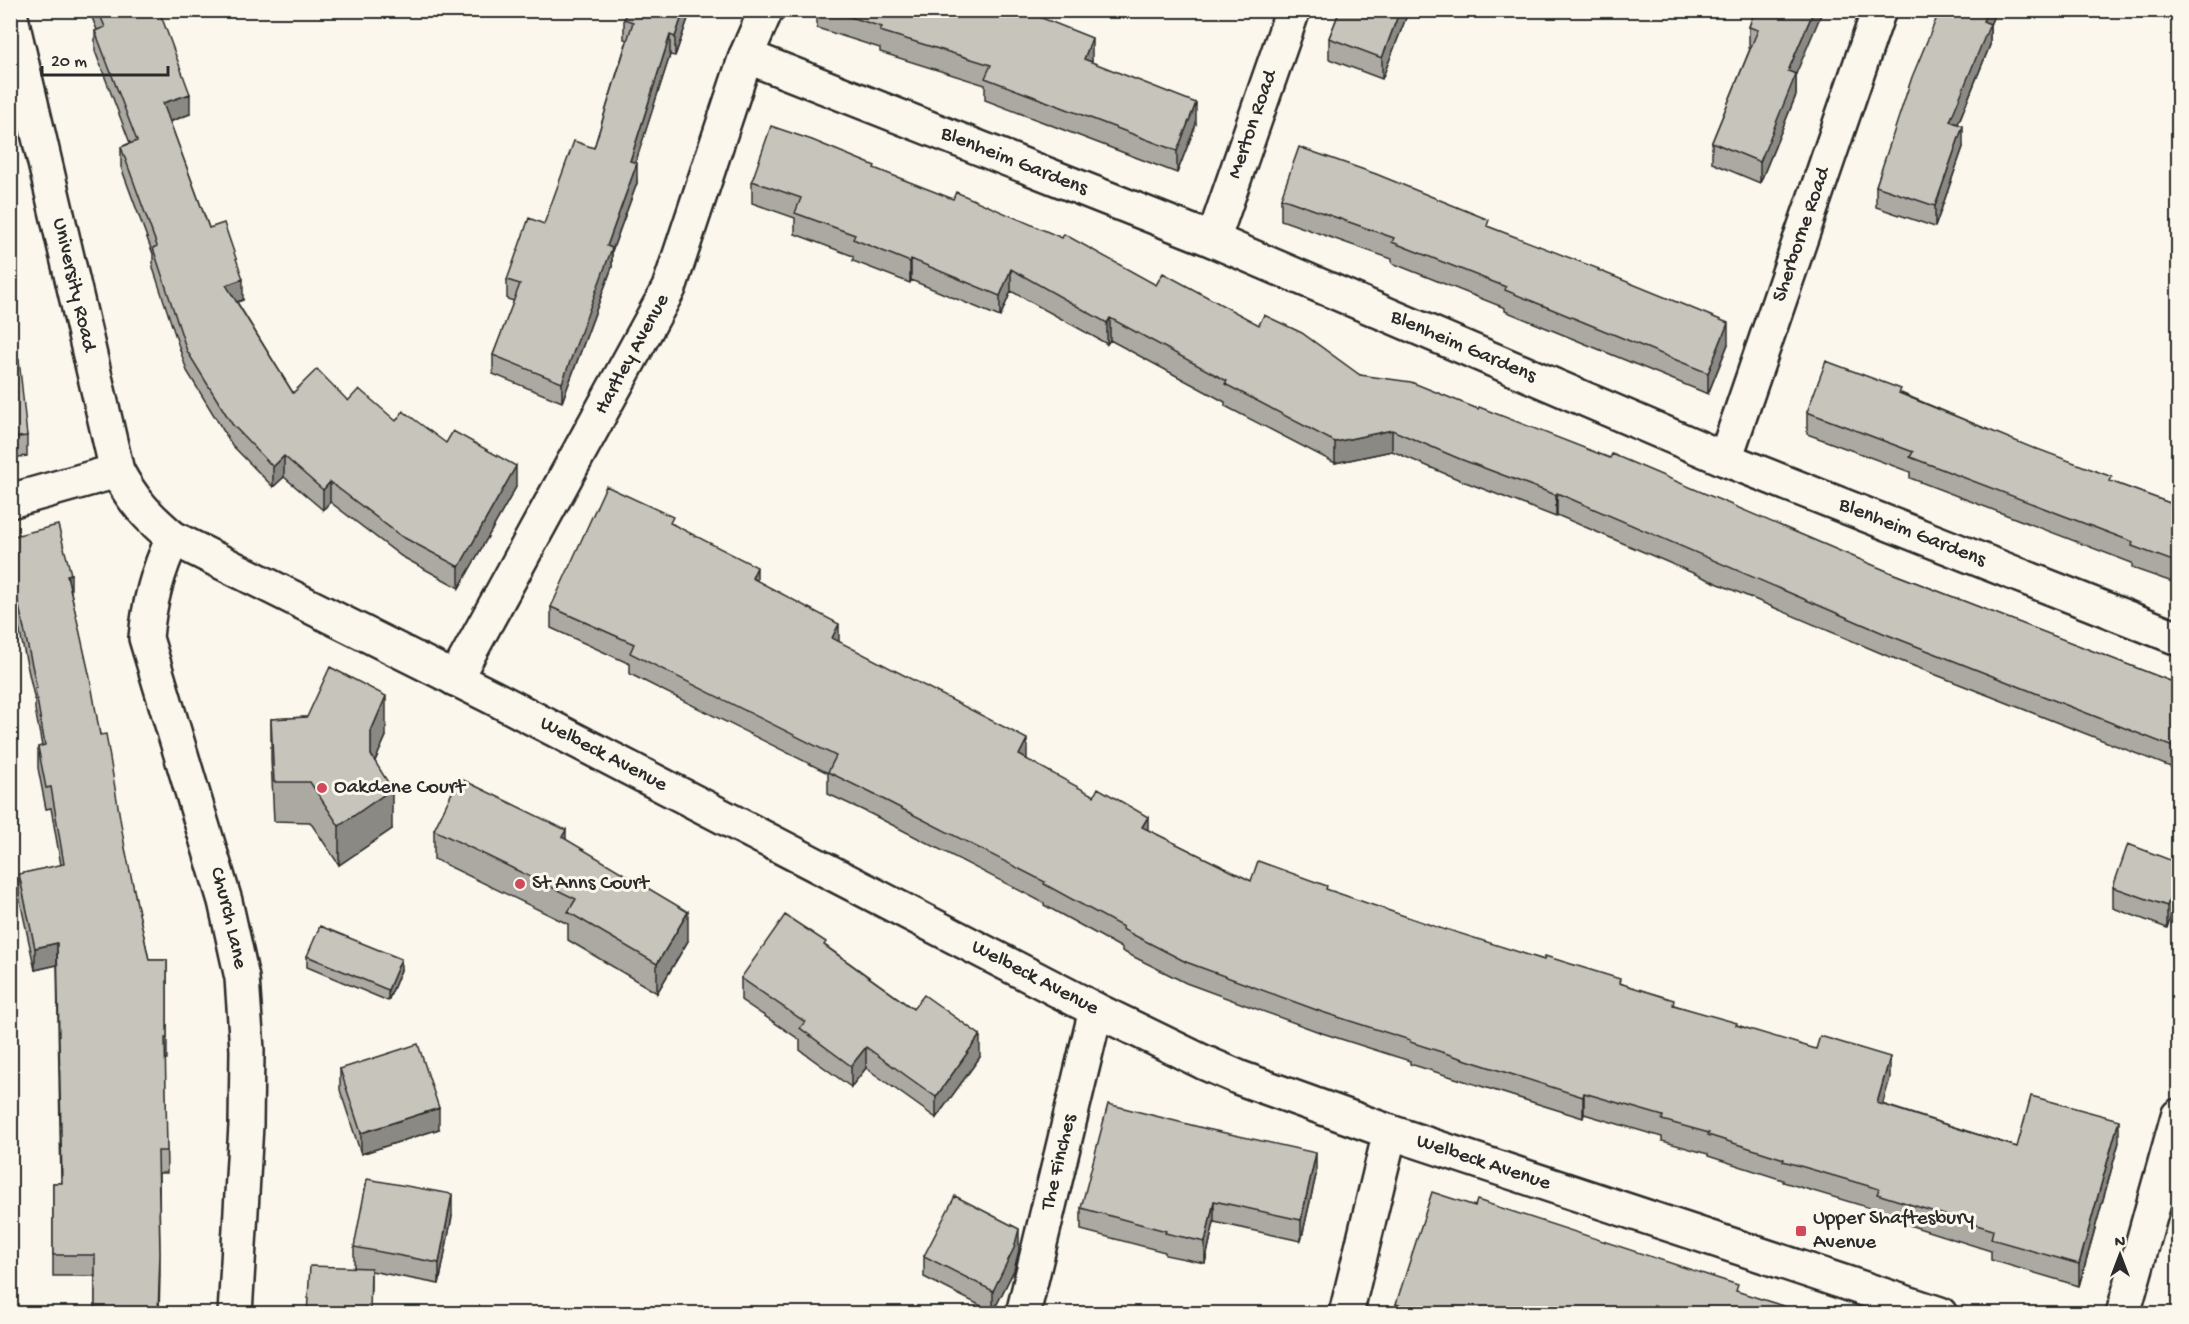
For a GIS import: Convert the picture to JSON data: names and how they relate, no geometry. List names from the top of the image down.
{
  "streets": {
    "street": [
      "Merton Road",
      "Blenheim Gardens",
      "Sherborne Road",
      "University Road",
      "Hartley Avenue",
      "Welbeck Avenue",
      "Church Lane",
      "The Finches"
    ]
  },
  "crossings": [
    ["Merton Road", "Blenheim Gardens"],
    ["Blenheim Gardens", "Sherborne Road"],
    ["Blenheim Gardens", "Hartley Avenue"],
    ["University Road", "Welbeck Avenue"],
    ["University Road", "Church Lane"],
    ["Hartley Avenue", "Welbeck Avenue"],
    ["Welbeck Avenue", "Church Lane"],
    ["Welbeck Avenue", "The Finches"]
  ],
  "places": {
    "other": ["Oakdene Court", "St Anns Court"],
    "transit": ["Upper Shaftesbury Avenue"]
  },
  "scale_bar": "20 m",
  "north": "top"
}
